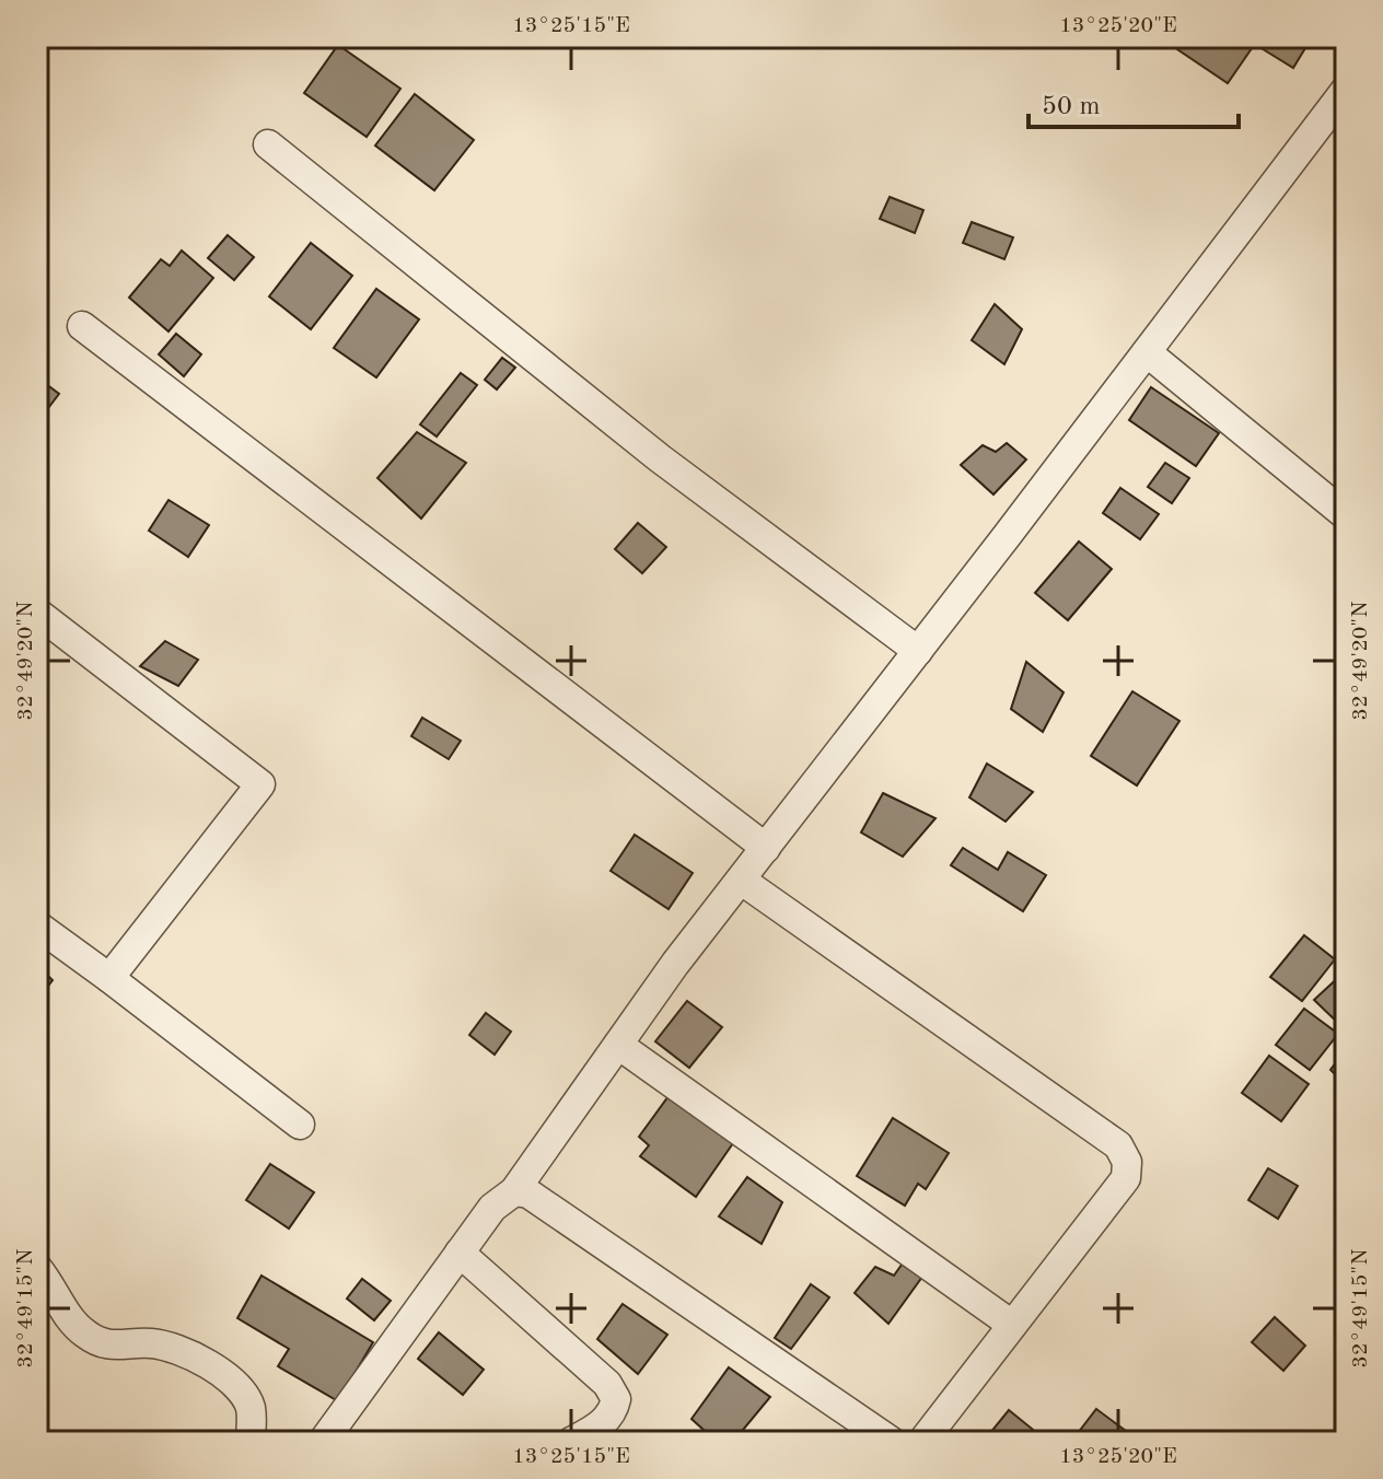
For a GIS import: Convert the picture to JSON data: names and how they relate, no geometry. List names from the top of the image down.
{
  "scale_bar": "50 m",
  "coordinates": [
    "13°25'15\"E",
    "13°25'20\"E",
    "32°49'20\"N",
    "32°49'15\"N"
  ]
}
